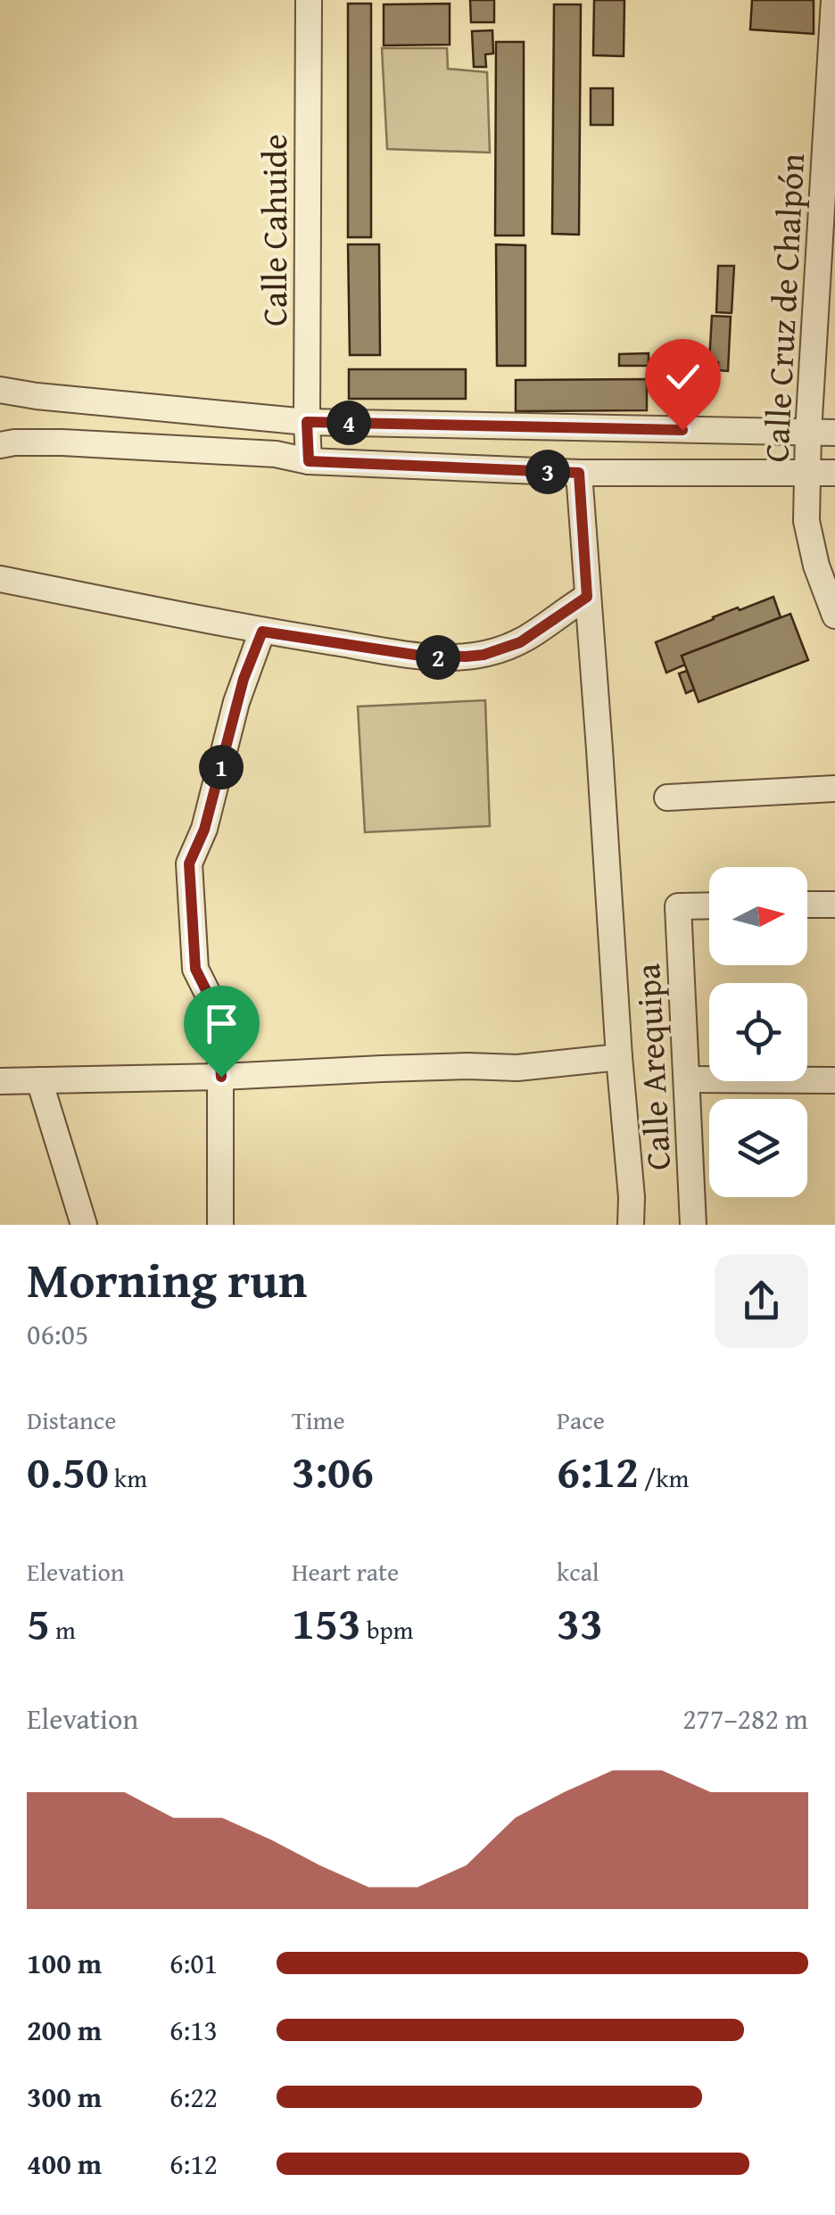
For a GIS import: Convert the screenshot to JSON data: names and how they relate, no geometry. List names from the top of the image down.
{
  "streets": {
    "street": ["Calle Cahuide", "Calle Cruz de Chalpón", "Calle Arequipa"]
  },
  "north": "right",
  "page": {
    "pins": [
      "4",
      "3",
      "2",
      "1"
    ],
    "heading": ["Morning run", "06:05"],
    "stats": [
      ["Distance", "0.50 km"],
      ["Time", "3:06"],
      ["Pace", "6:12 /km"],
      ["Elevation", "5 m"],
      ["Heart rate", "153 bpm"],
      ["kcal", "33"]
    ],
    "chart": ["Elevation", "277–282 m"],
    "list": [
      {
        "name": "100 m",
        "note": "6:01"
      },
      {
        "name": "200 m",
        "note": "6:13"
      },
      {
        "name": "300 m",
        "note": "6:22"
      },
      {
        "name": "400 m",
        "note": "6:12"
      }
    ]
  }
}
